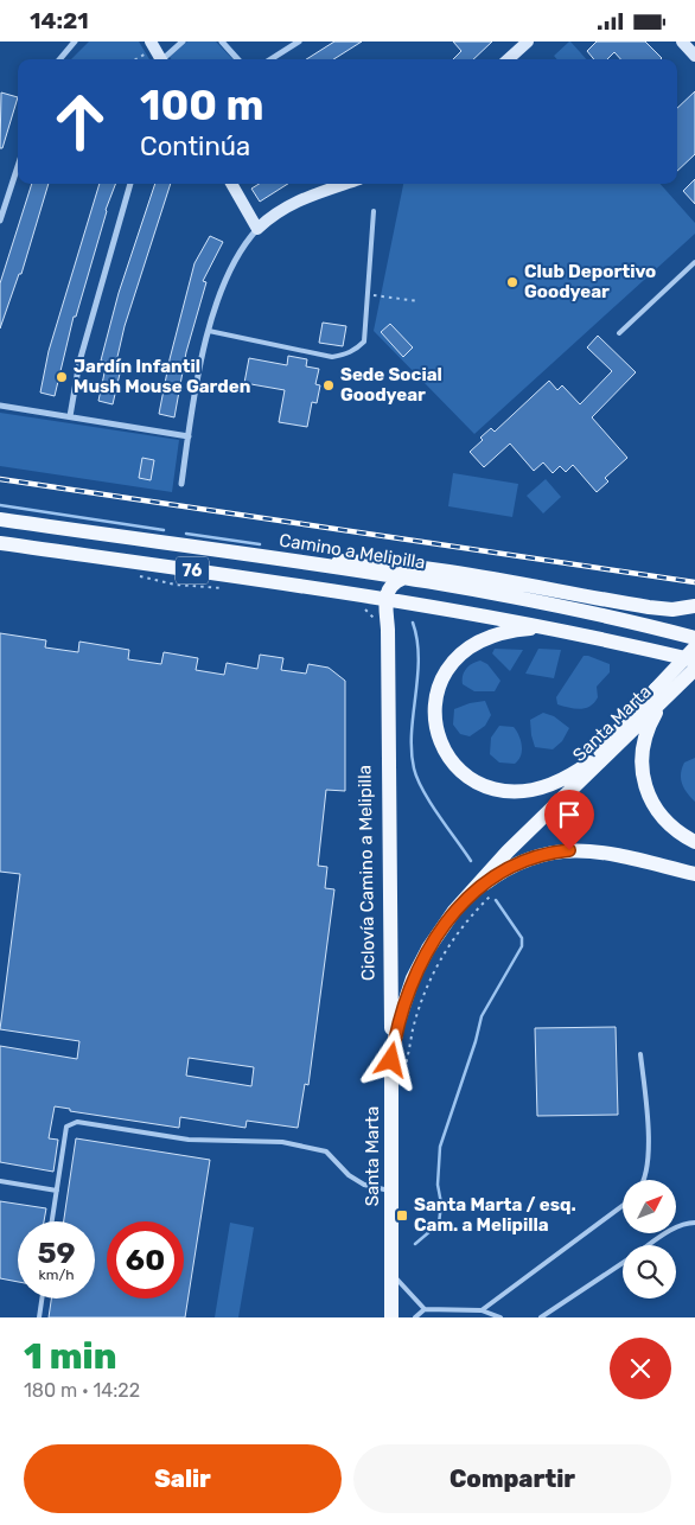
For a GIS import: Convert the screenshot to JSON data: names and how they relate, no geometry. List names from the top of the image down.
{
  "streets": {
    "main road": ["Camino a Melipilla", "76", "Santa Marta"]
  },
  "places": {
    "other": ["Club Deportivo Goodyear", "Jardín Infantil Mush Mouse Garden", "Sede Social Goodyear"],
    "transit": ["Santa Marta / esq. Cam. a Melipilla"]
  },
  "north": "top right",
  "page": {
    "status": "14:21",
    "turn": ["100 m", "Continúa"],
    "speed": "59 km/h",
    "limit": "60",
    "heading": ["1 min", "180 m · 14:22"],
    "buttons": ["Salir", "Compartir"]
  }
}
